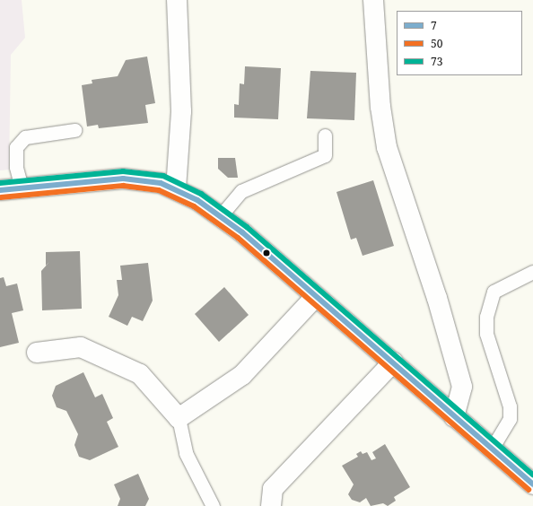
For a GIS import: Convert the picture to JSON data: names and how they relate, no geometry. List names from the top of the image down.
{
  "lines": ["transit line 73", "transit line 7", "transit line 50"],
  "legend": ["7", "50", "73"]
}
